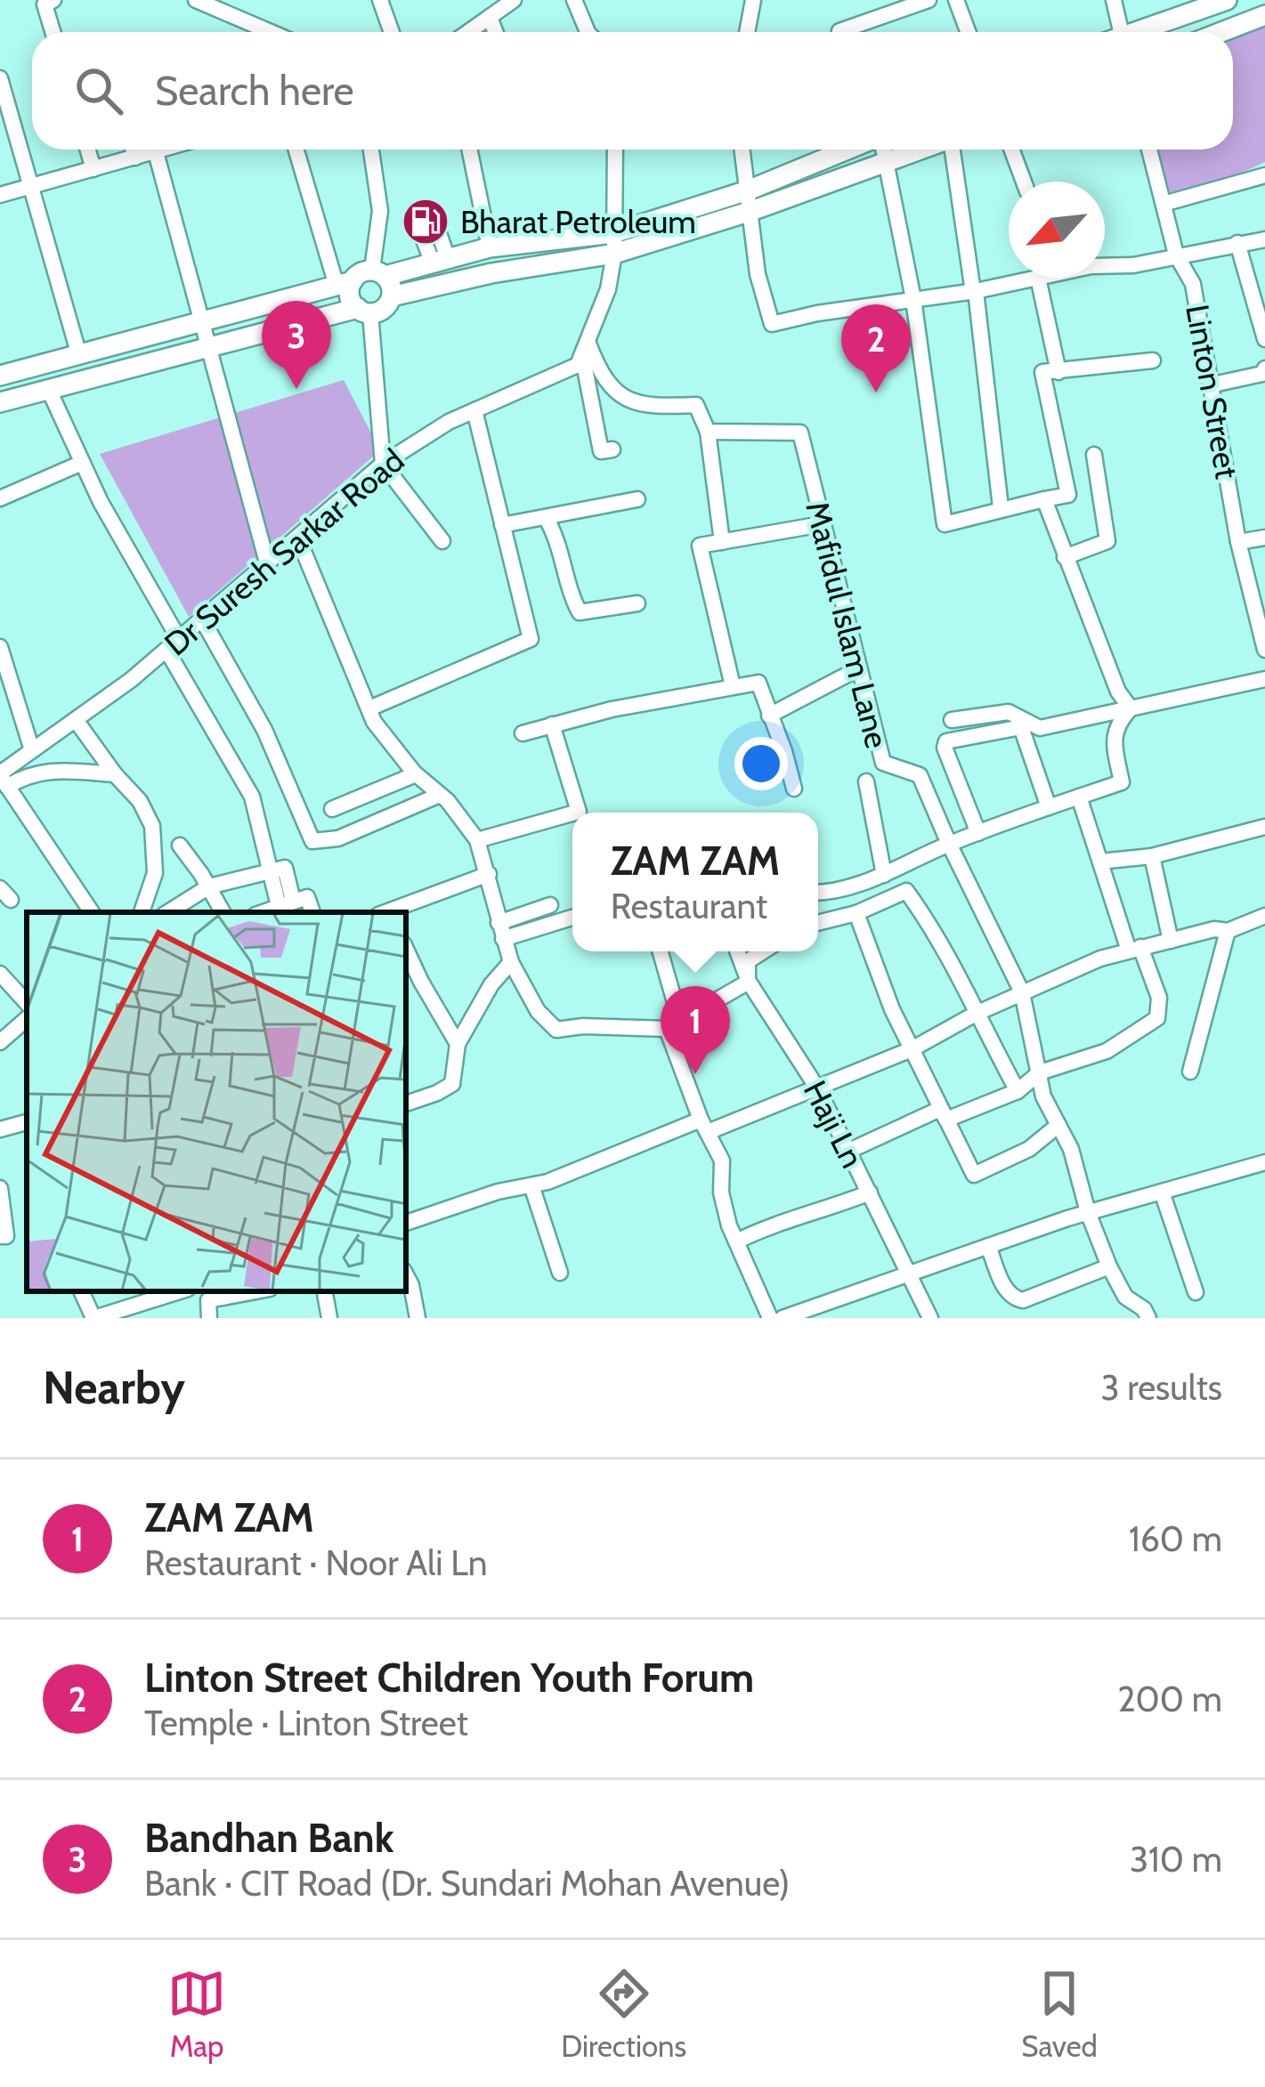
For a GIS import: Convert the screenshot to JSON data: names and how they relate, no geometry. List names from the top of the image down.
{
  "streets": {
    "street": [
      "Linton Street",
      "Dr Suresh Sarkar Road",
      "Mafidul Islam Lane",
      "Haji Ln"
    ]
  },
  "places": {
    "fuel station": ["Bharat Petroleum"]
  },
  "north": "bottom left",
  "page": {
    "search": "Search here",
    "pins": ["3", "2", "1"],
    "popup": ["ZAM ZAM", "Restaurant"],
    "heading": ["Nearby", "3 results"],
    "list": [
      {
        "mark": "1",
        "name": "ZAM ZAM",
        "note": "Restaurant · Noor Ali Ln",
        "value": "160 m"
      },
      {
        "mark": "2",
        "name": "Linton Street Children Youth Forum",
        "note": "Temple · Linton Street",
        "value": "200 m"
      },
      {
        "mark": "3",
        "name": "Bandhan Bank",
        "note": "Bank · CIT Road (Dr. Sundari Mohan Avenue)",
        "value": "310 m"
      }
    ],
    "nav": ["Map", "Directions", "Saved"]
  }
}
